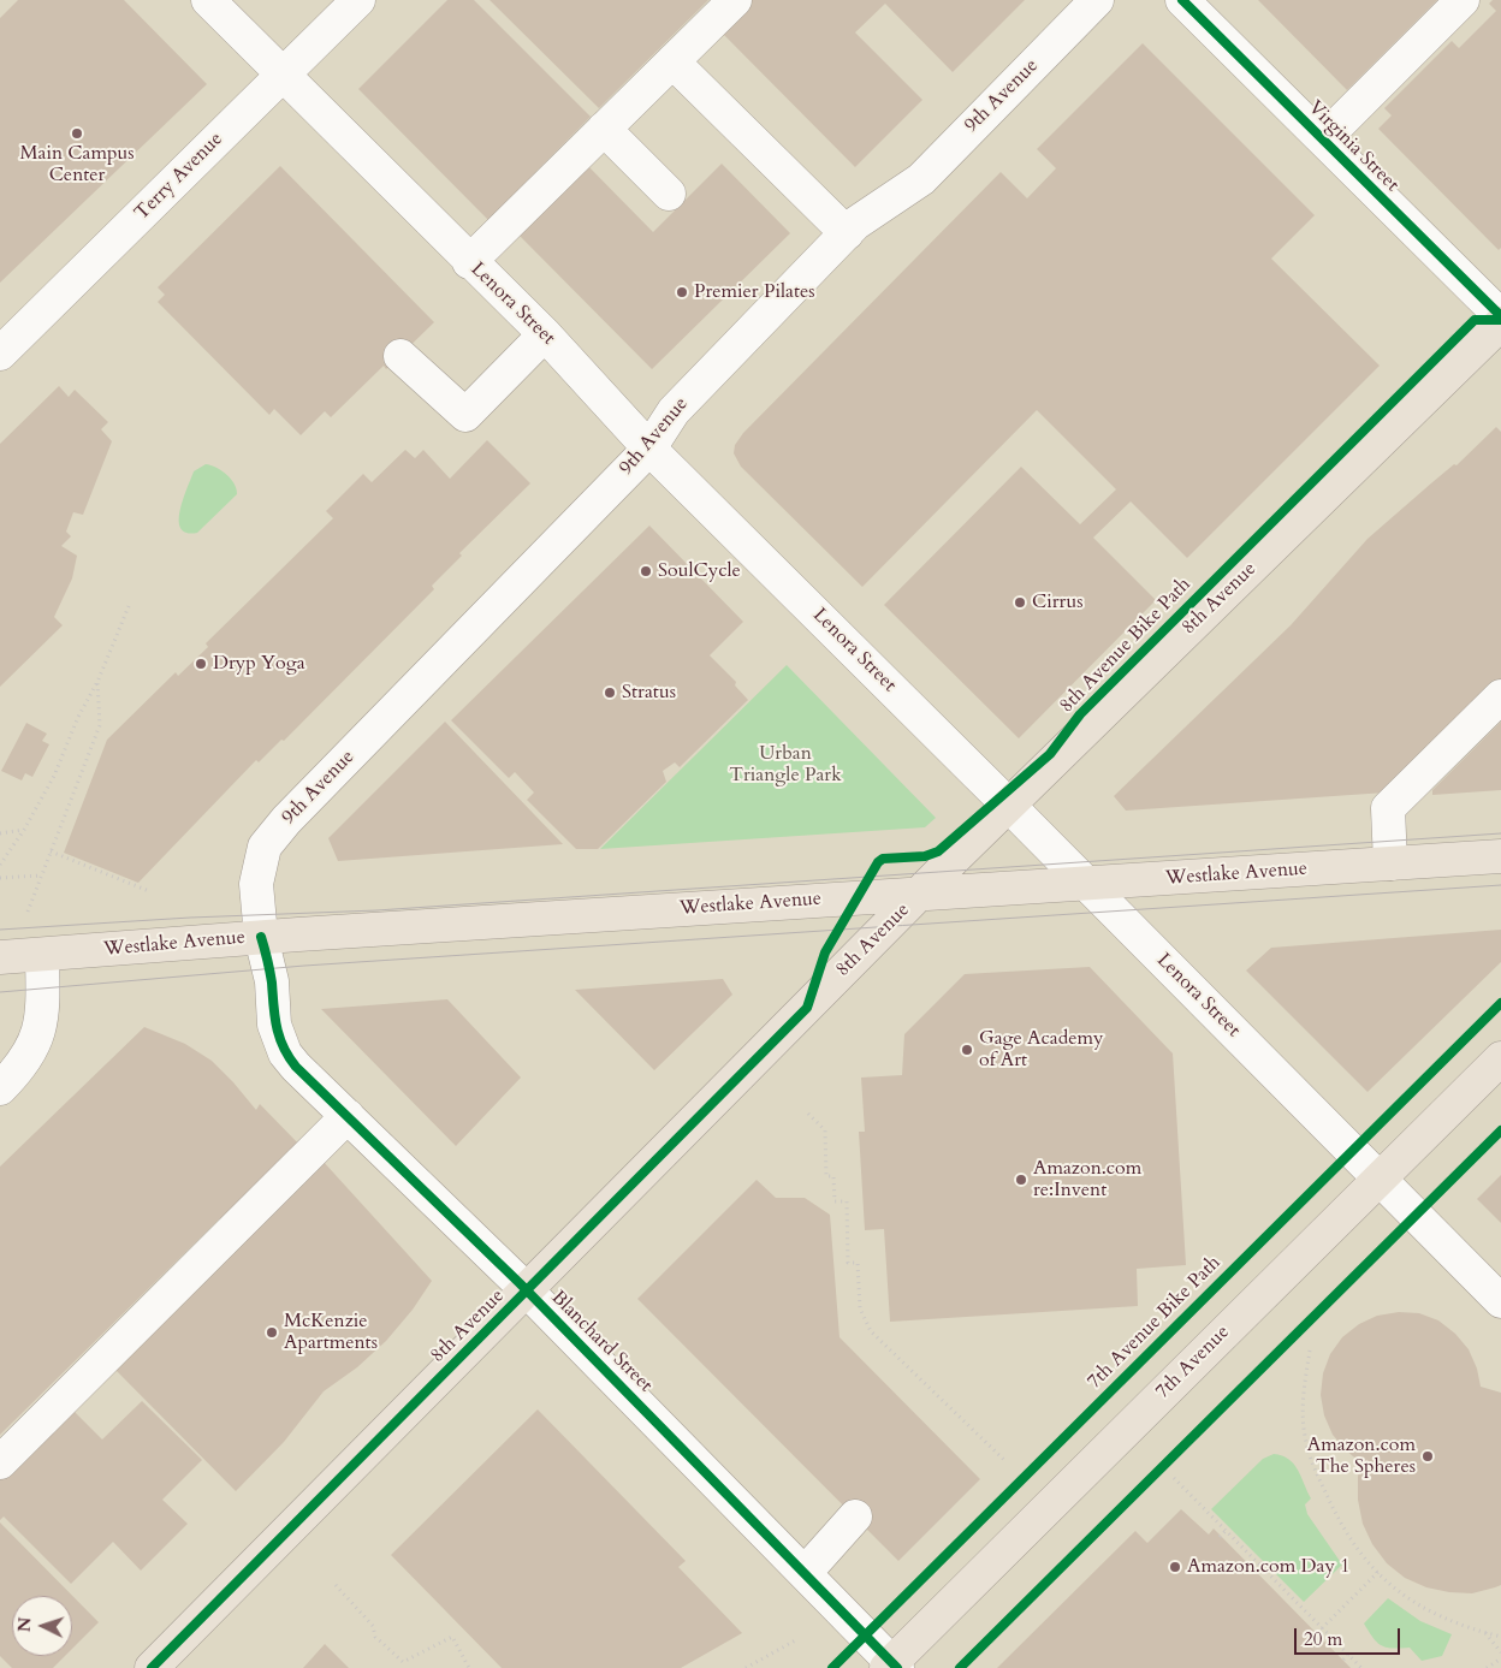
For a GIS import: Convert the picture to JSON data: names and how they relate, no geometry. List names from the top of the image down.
{
  "streets": {
    "main road": ["8th Avenue", "Westlake Avenue", "7th Avenue"],
    "street": [
      "9th Avenue",
      "Virginia Street",
      "Terry Avenue",
      "Lenora Street",
      "Blanchard Street"
    ],
    "cycle path": ["8th Avenue Bike Path", "7th Avenue Bike Path"]
  },
  "crossings": [
    ["9th Avenue", "Lenora Street"],
    ["9th Avenue", "Westlake Avenue"],
    ["9th Avenue", "Blanchard Street"],
    ["Terry Avenue", "Lenora Street"],
    ["Lenora Street", "8th Avenue"],
    ["Lenora Street", "Westlake Avenue"],
    ["Lenora Street", "7th Avenue"],
    ["8th Avenue", "Westlake Avenue"],
    ["8th Avenue", "Blanchard Street"],
    ["Westlake Avenue", "Blanchard Street"],
    ["Blanchard Street", "7th Avenue"]
  ],
  "parks": ["Urban Triangle Park"],
  "places": [
    "Main Campus Center",
    "Premier Pilates",
    "SoulCycle",
    "Cirrus",
    "Dryp Yoga",
    "Stratus",
    "Gage Academy of Art",
    "Amazon.com re:Invent",
    "McKenzie Apartments",
    "Amazon.com The Spheres",
    "Amazon.com Day 1"
  ],
  "scale_bar": "20 m",
  "north": "left"
}
